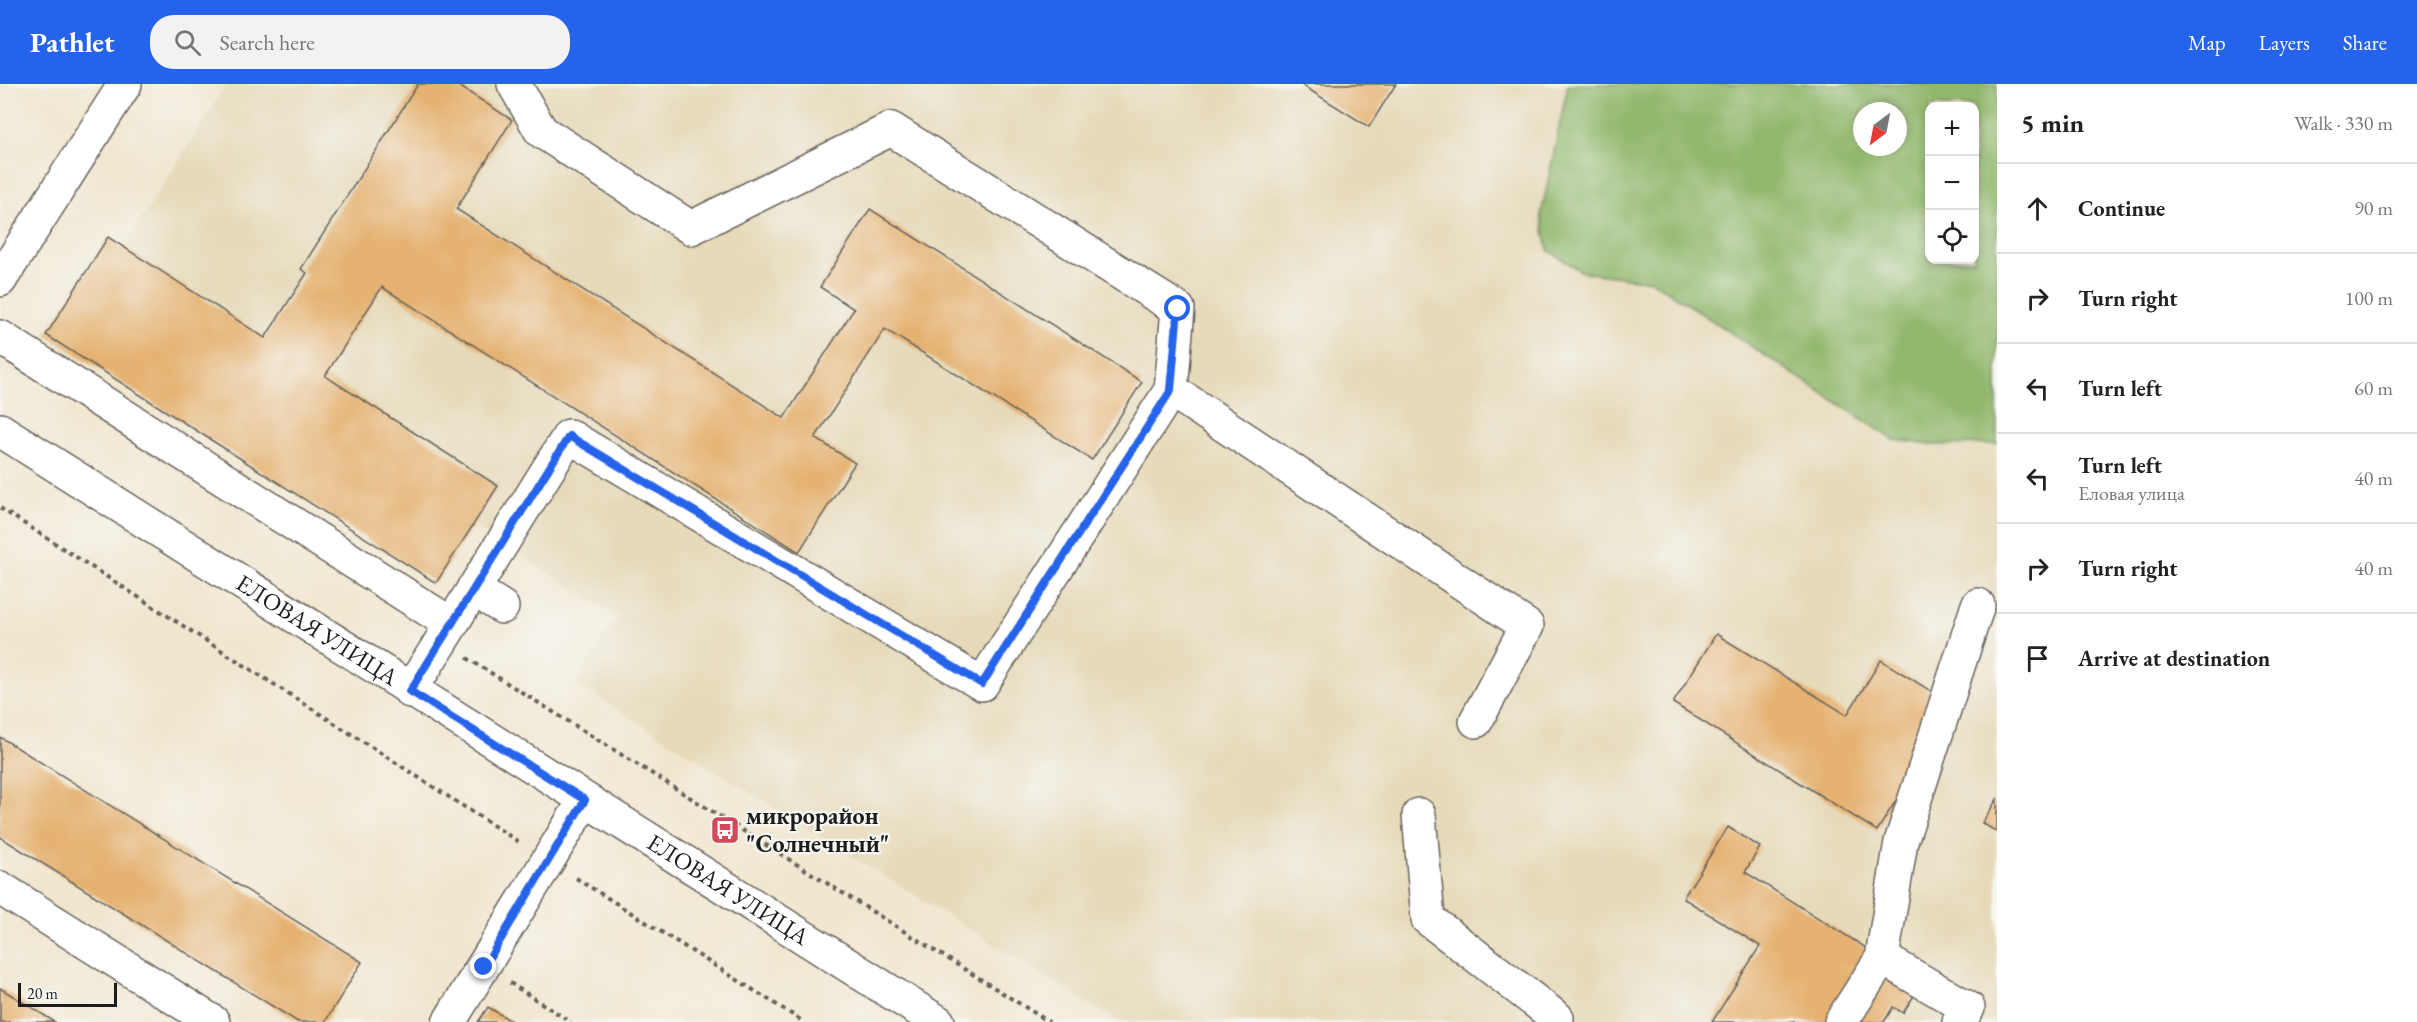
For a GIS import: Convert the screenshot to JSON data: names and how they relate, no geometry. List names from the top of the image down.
{
  "streets": {
    "main road": ["ЕЛОВАЯ УЛИЦА"]
  },
  "places": {
    "bus stop": ["микрорайон \"Солнечный\""]
  },
  "scale_bar": "20 m",
  "north": "bottom left",
  "page": {
    "header": "Pathlet",
    "search": "Search here",
    "nav": ["Map", "Layers", "Share"],
    "heading": ["5 min", "Walk · 330 m"],
    "map_buttons": ["+", "−"],
    "list": [
      ["Continue", "90 m"],
      ["Turn right", "100 m"],
      ["Turn left", "60 m"],
      ["Turn left", "Еловая улица", "40 m"],
      ["Turn right", "40 m"],
      "Arrive at destination"
    ],
    "scale": "20 m"
  }
}
